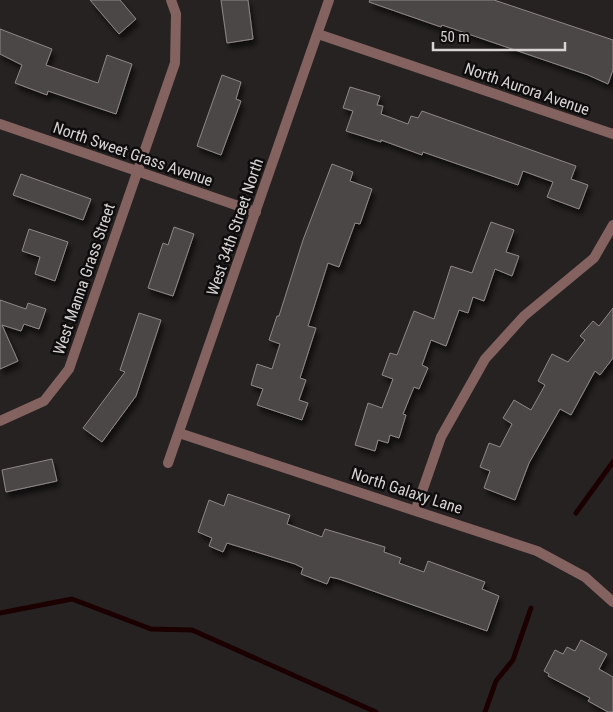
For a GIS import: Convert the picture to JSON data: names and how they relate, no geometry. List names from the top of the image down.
{
  "streets": {
    "street": [
      "North Aurora Avenue",
      "North Sweet Grass Avenue",
      "West 34th Street North",
      "West Manna Grass Street",
      "North Galaxy Lane"
    ]
  },
  "crossings": [
    ["North Aurora Avenue", "West 34th Street North"],
    ["North Sweet Grass Avenue", "West 34th Street North"],
    ["North Sweet Grass Avenue", "West Manna Grass Street"],
    ["West 34th Street North", "North Galaxy Lane"]
  ],
  "scale_bar": "50 m"
}
